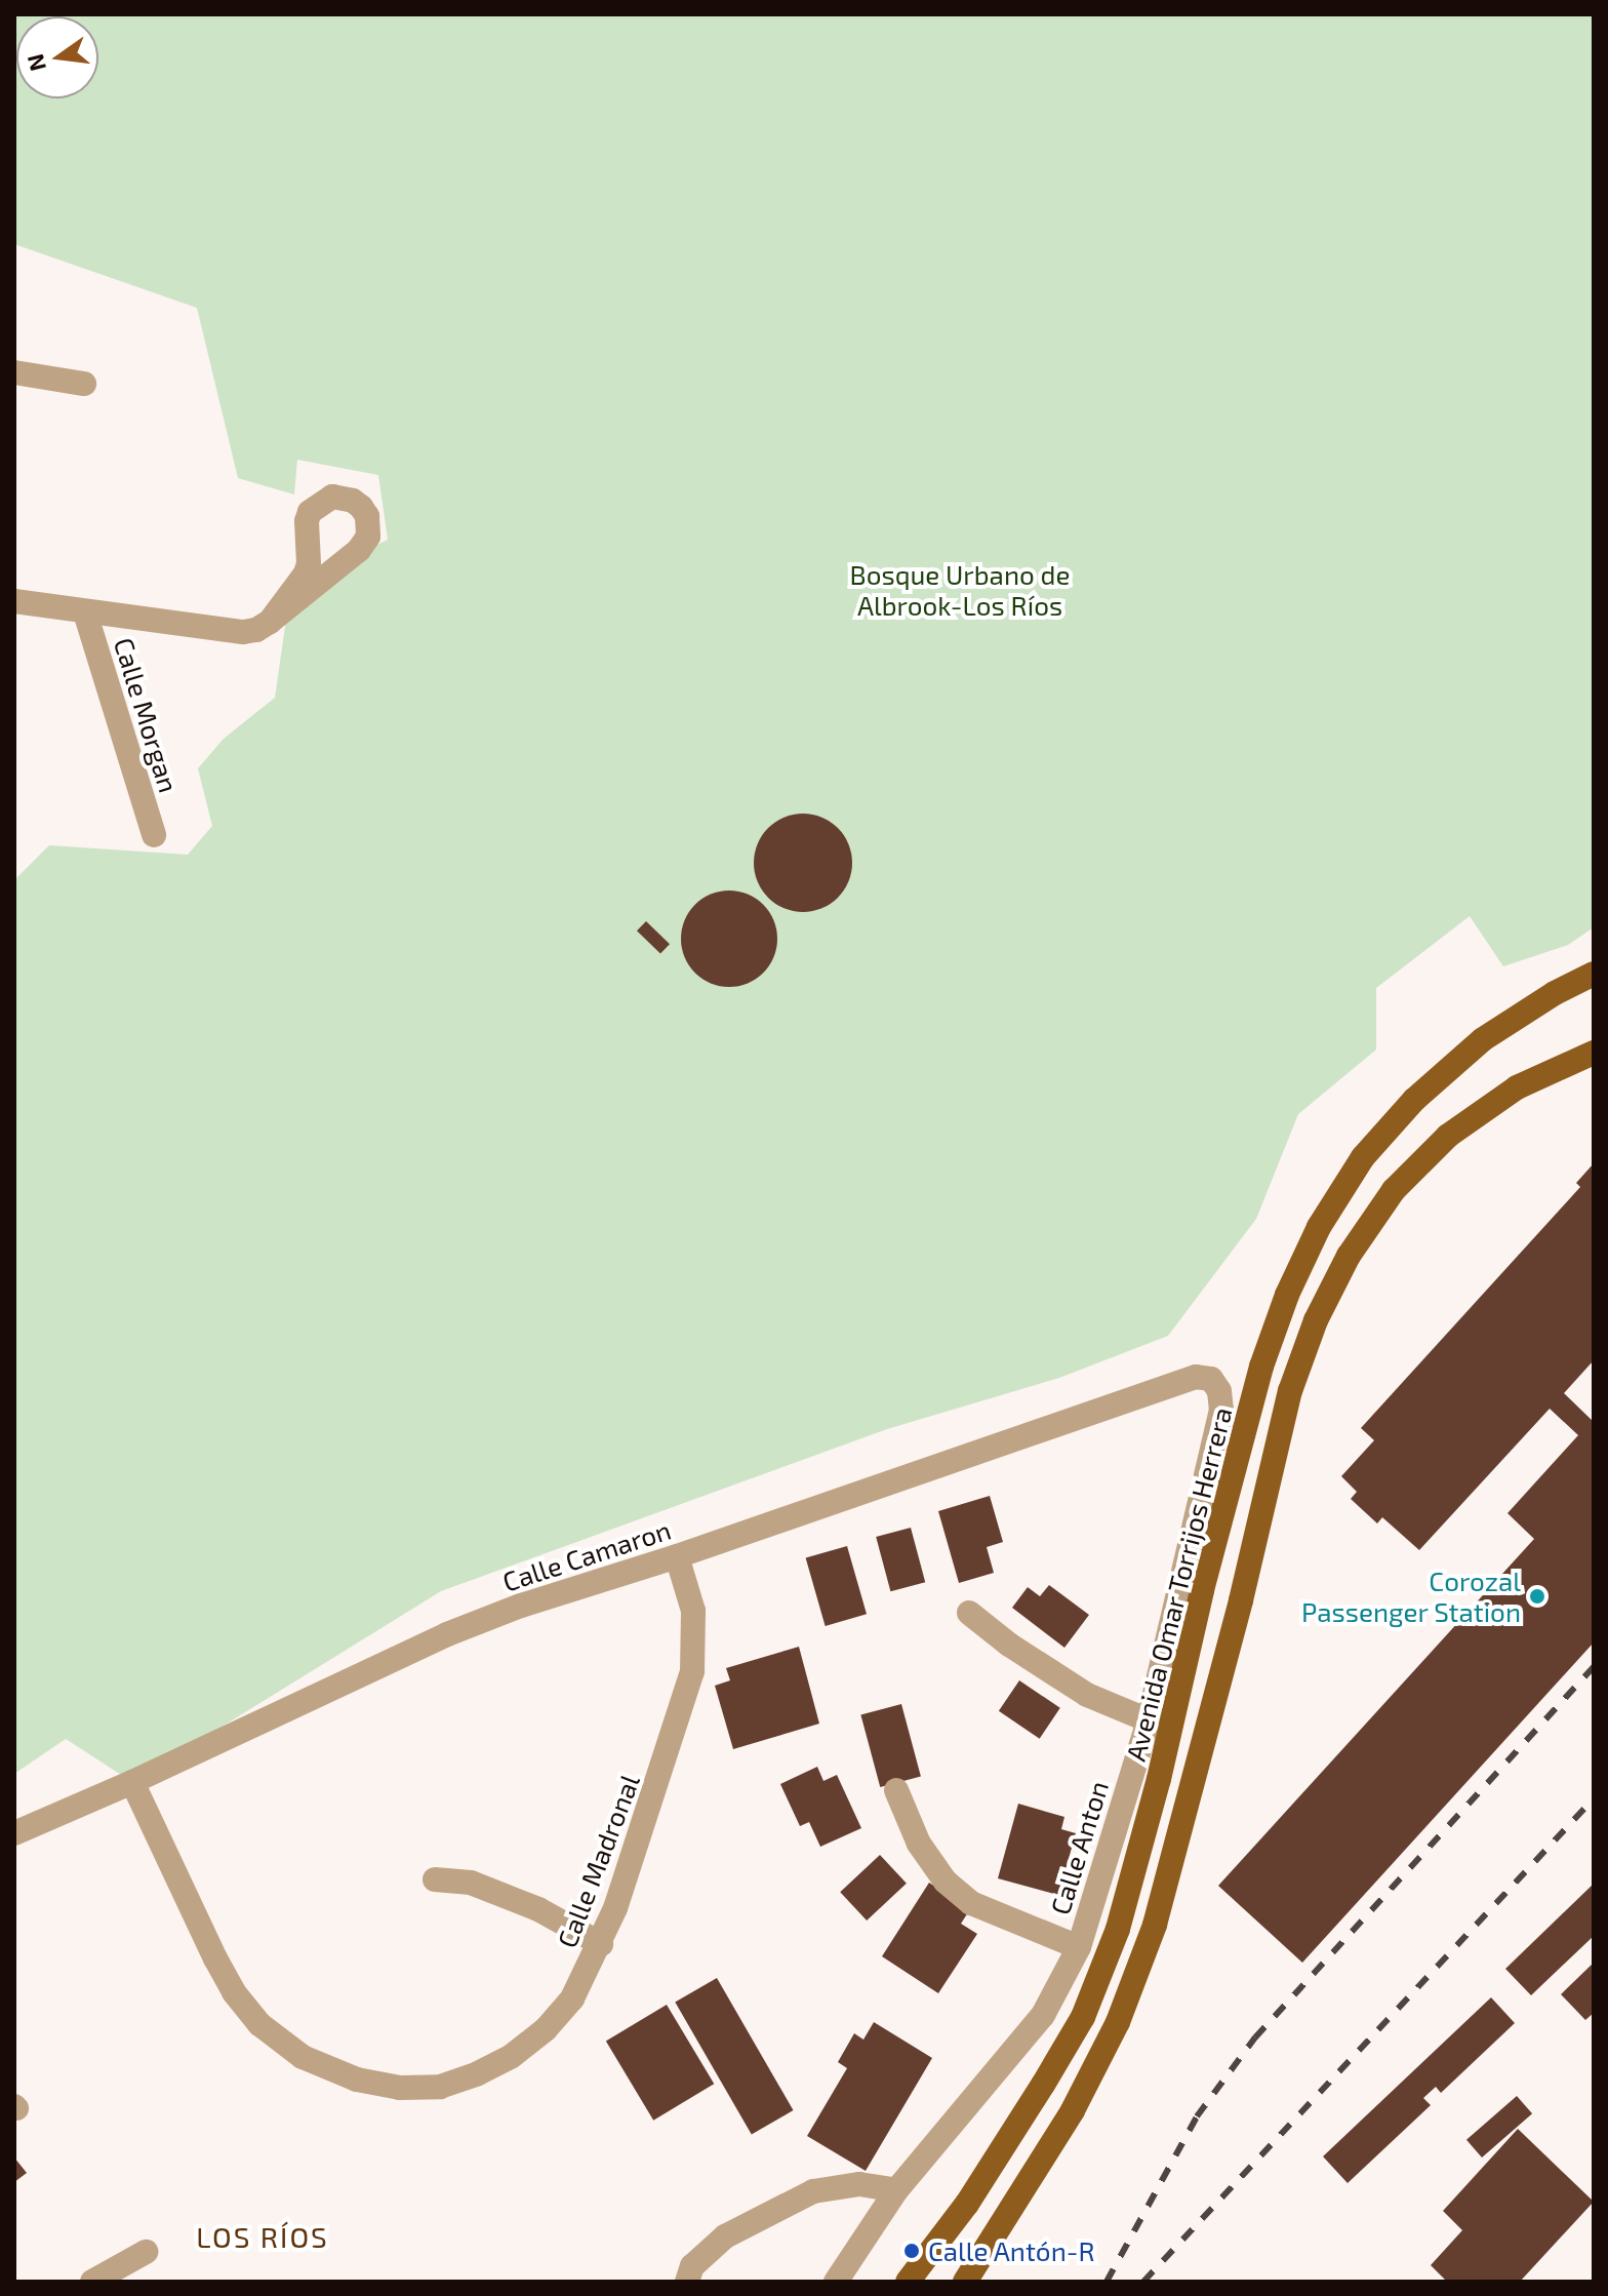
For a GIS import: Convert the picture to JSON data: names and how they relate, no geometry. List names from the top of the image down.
{
  "streets": {
    "main road": ["Avenida Omar Torrijos Herrera"],
    "street": [
      "Calle Morgan",
      "Calle Camaron",
      "Calle Anton",
      "Calle Madronal"
    ]
  },
  "crossings": [
    ["Calle Camaron", "Calle Anton"],
    ["Calle Camaron", "Calle Madronal"]
  ],
  "districts": ["LOS RÍOS"],
  "parks": ["Bosque Urbano de Albrook-Los Ríos"],
  "places": ["Corozal Passenger Station", "Calle Antón-R"],
  "north": "left"
}
